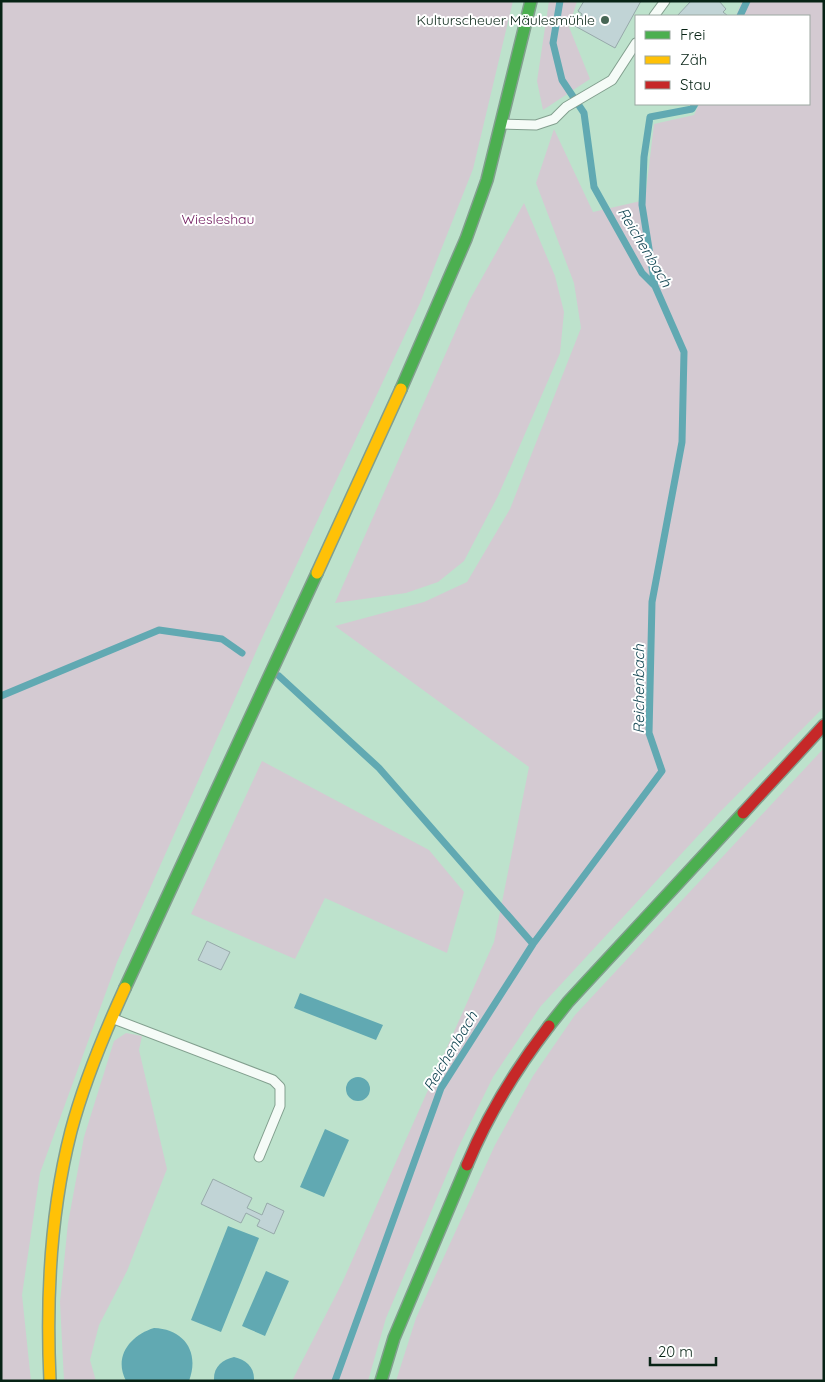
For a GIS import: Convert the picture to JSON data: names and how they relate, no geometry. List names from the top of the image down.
{
  "water": ["Reichenbach"],
  "parks": ["Wiesleshau"],
  "places": ["Kulturscheuer Mäulesmühle"],
  "legend": ["Frei", "Zäh", "Stau"],
  "scale_bar": "20 m"
}
